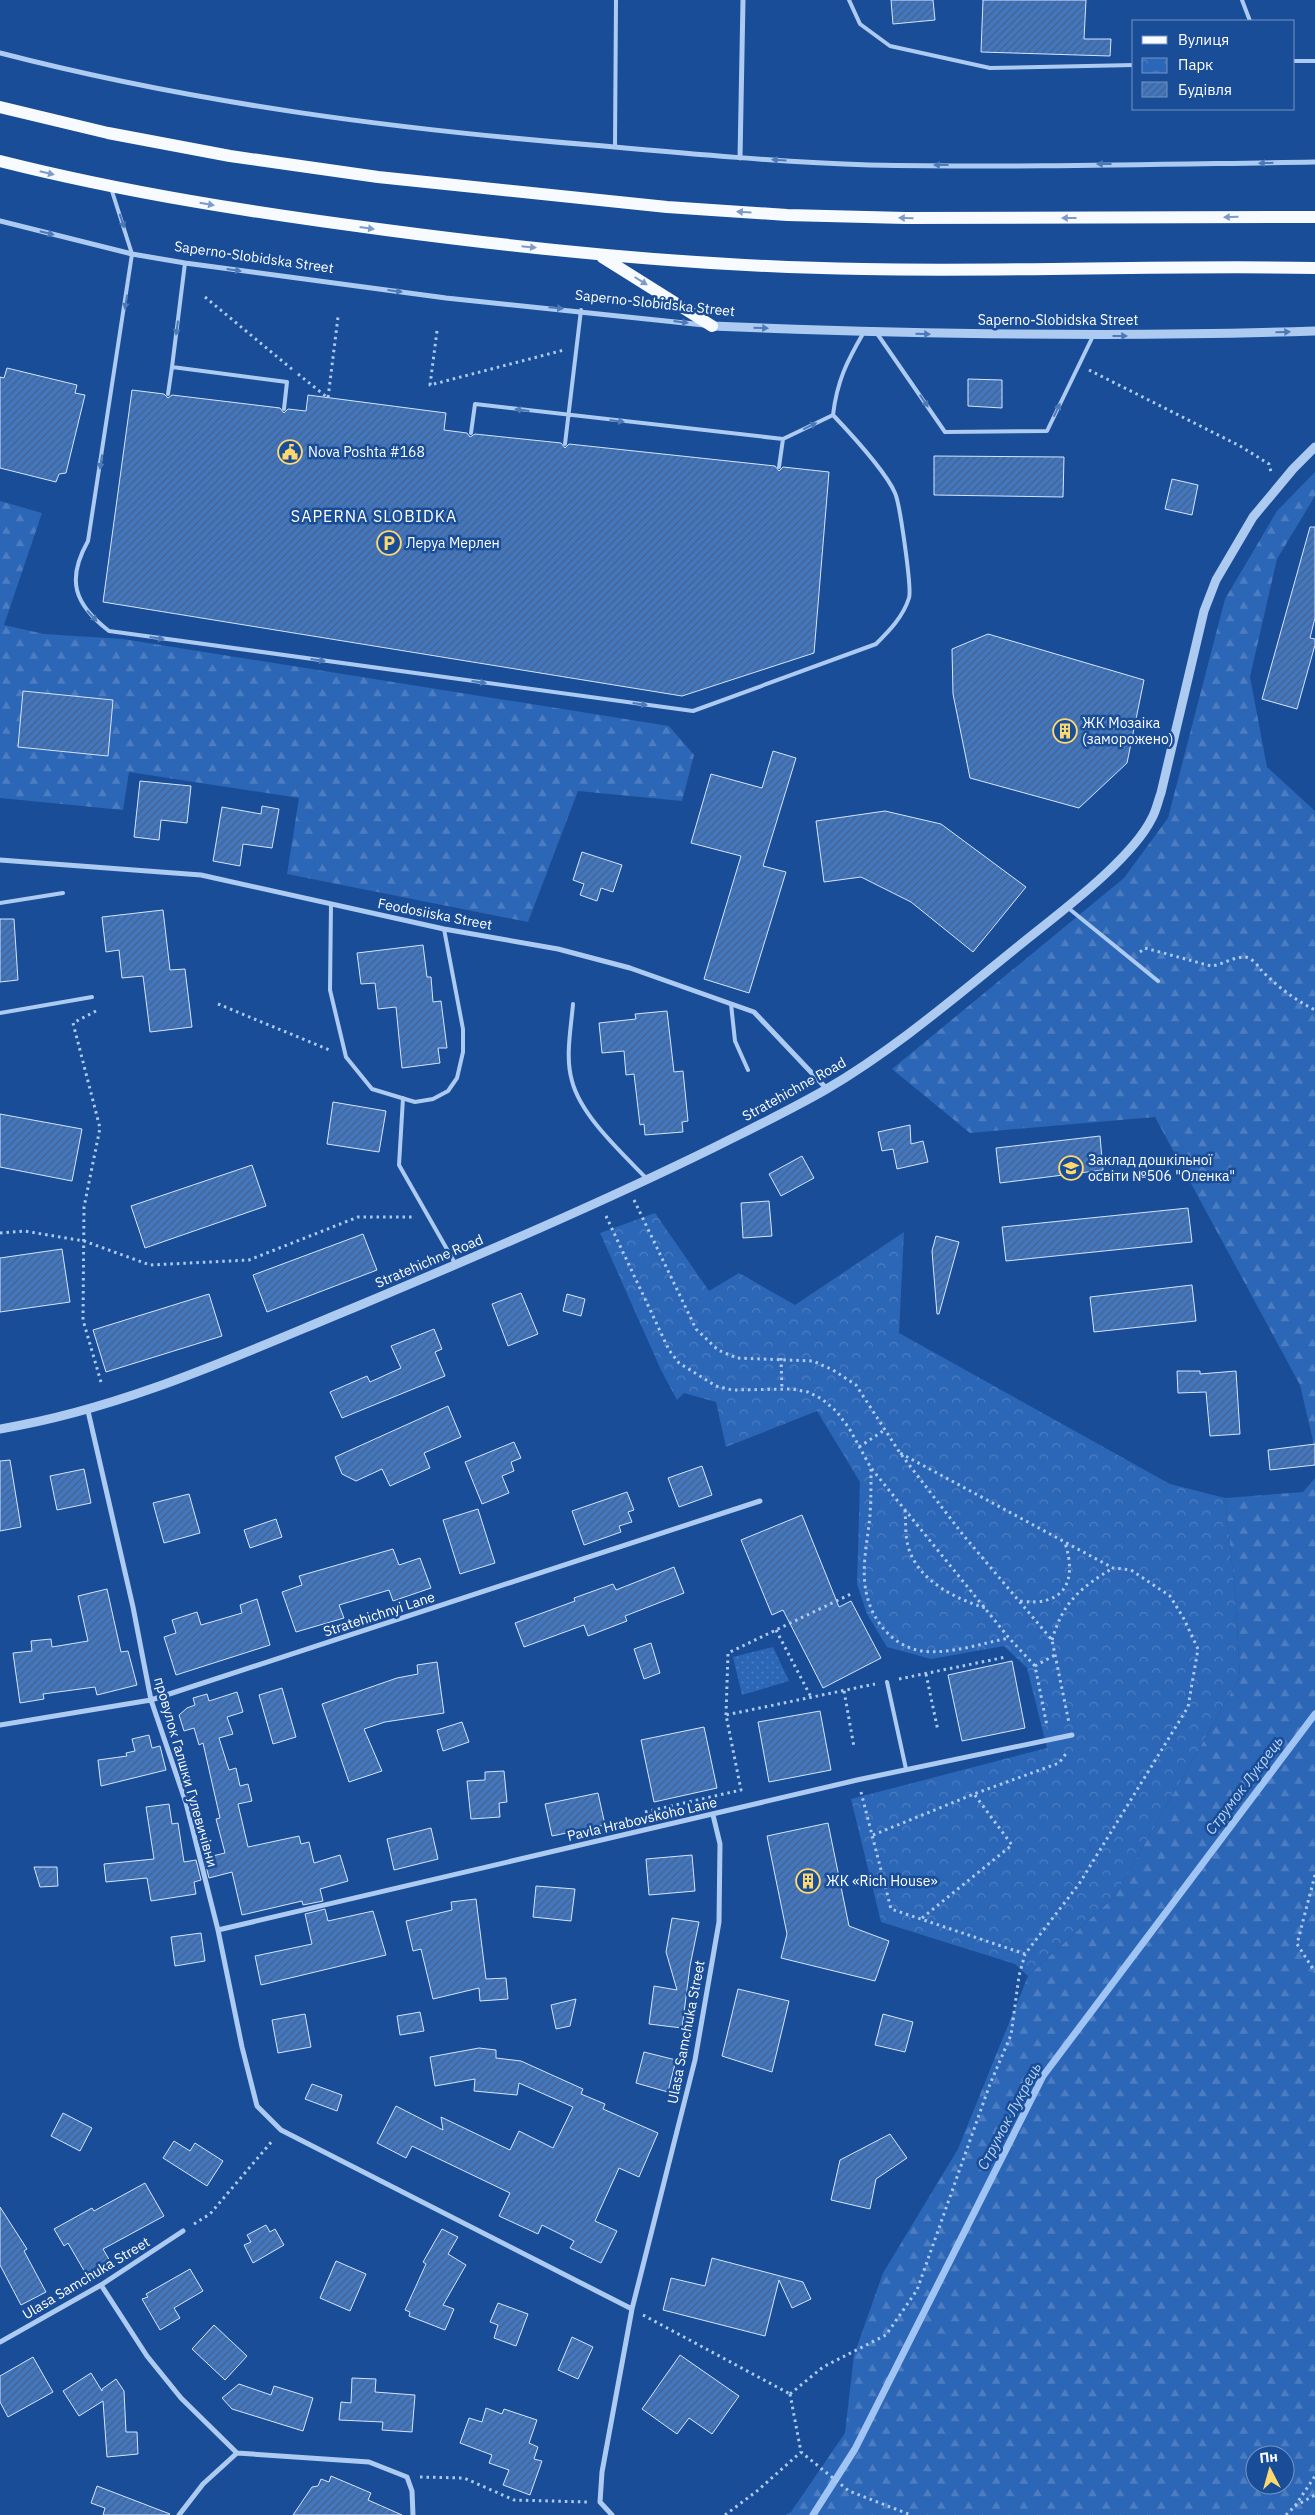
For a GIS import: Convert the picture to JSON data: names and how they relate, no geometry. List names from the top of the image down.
{
  "streets": {
    "street": [
      "Saperno-Slobidska Street",
      "Feodosiiska Street",
      "Stratehichne Road",
      "Stratehichnyi Lane",
      "провулок Галшки Гулевичівни",
      "Pavla Hrabovskoho Lane",
      "Ulasa Samchuka Street"
    ]
  },
  "crossings": [
    ["Feodosiiska Street", "Stratehichne Road"],
    ["Stratehichne Road", "провулок Галшки Гулевичівни"],
    ["Stratehichnyi Lane", "провулок Галшки Гулевичівни"],
    ["провулок Галшки Гулевичівни", "Pavla Hrabovskoho Lane"],
    ["Pavla Hrabovskoho Lane", "Ulasa Samchuka Street"]
  ],
  "one_way": ["Saperno-Slobidska Street"],
  "districts": ["SAPERNA SLOBIDKA"],
  "water": ["Струмок Лукрець"],
  "places": {
    "public building": ["Nova Poshta #168"],
    "parking": ["Леруа Мерлен"],
    "building": ["ЖК Мозаіка (заморожено)", "ЖК «Rich House»"],
    "school or university": ["Заклад дошкільної освіти №506 \"Оленка\""]
  },
  "legend": ["Вулиця", "Парк", "Будівля"],
  "north": "top"
}
